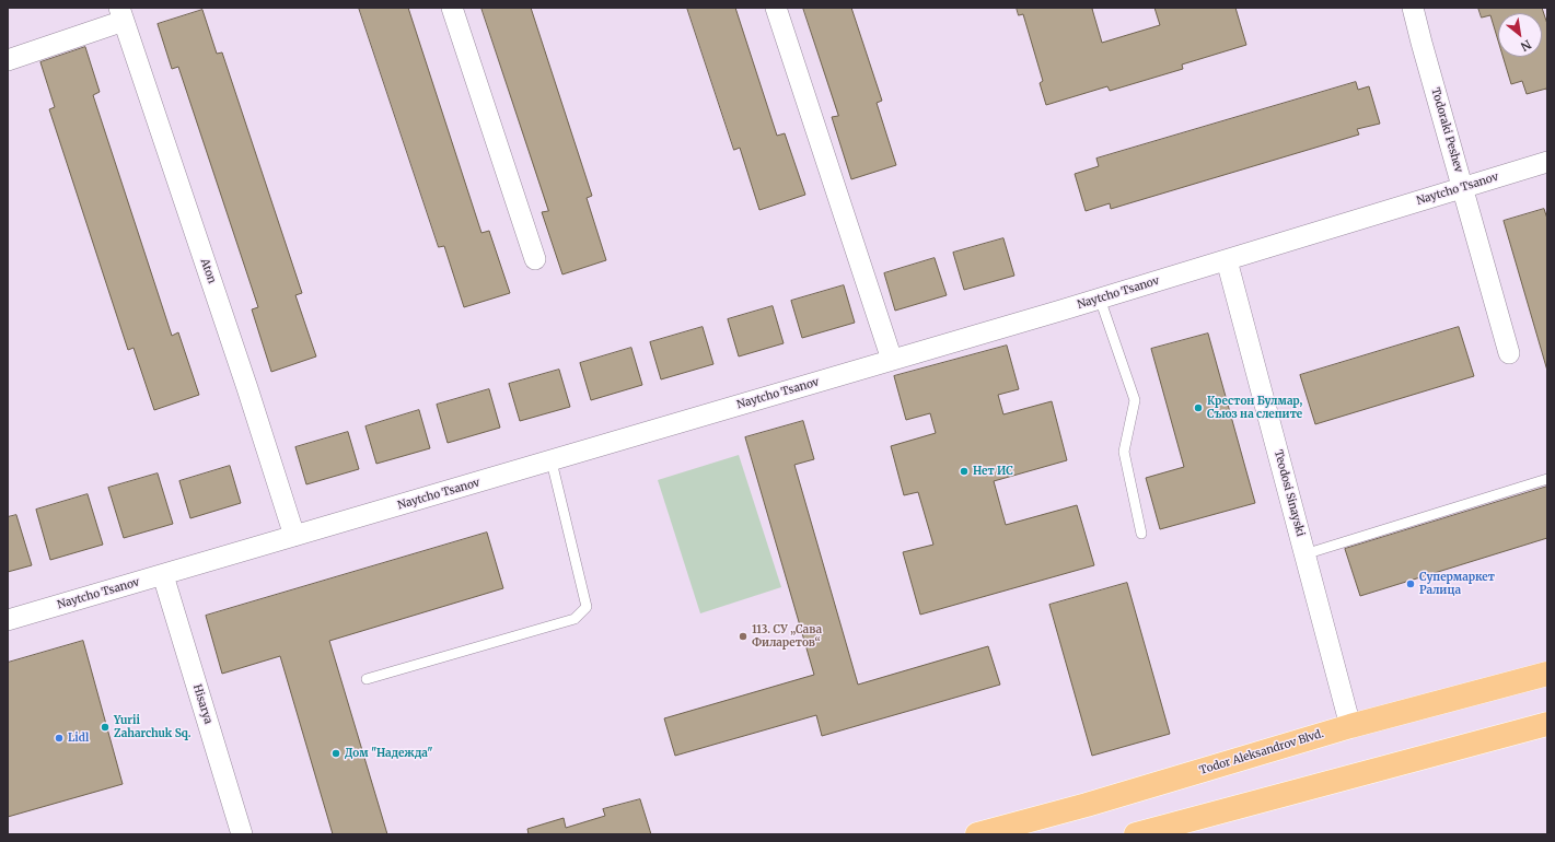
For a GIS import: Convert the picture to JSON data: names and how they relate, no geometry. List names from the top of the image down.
{
  "streets": {
    "main road": ["Todor Aleksandrov Blvd."],
    "street": [
      "Todoraki Peshev",
      "Naytcho Tsanov",
      "Aton",
      "Teodosi Sinayski",
      "Hisarya"
    ]
  },
  "crossings": [
    ["Todoraki Peshev", "Naytcho Tsanov"],
    ["Naytcho Tsanov", "Aton"],
    ["Naytcho Tsanov", "Teodosi Sinayski"],
    ["Naytcho Tsanov", "Hisarya"],
    ["Teodosi Sinayski", "Todor Aleksandrov Blvd."]
  ],
  "places": [
    "Крестон Булмар, Съюз на слепите",
    "Нет ИС",
    "Супермаркет Ралица",
    "113. СУ „Сава Филаретов“",
    "Yurii Zaharchuk Sq.",
    "Lidl",
    "Дом \"Надежда\""
  ],
  "north": "bottom right"
}
